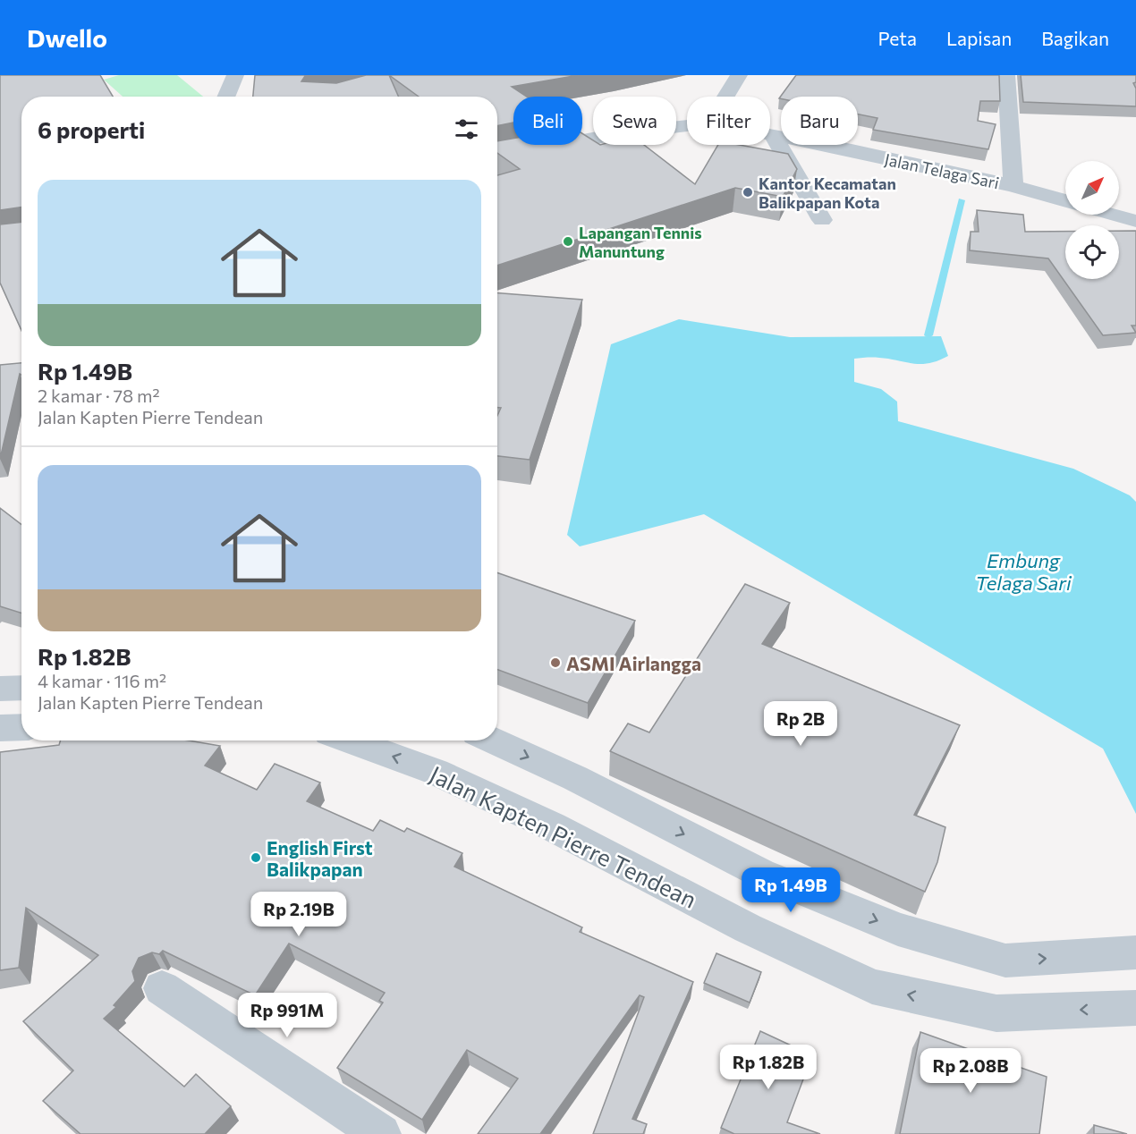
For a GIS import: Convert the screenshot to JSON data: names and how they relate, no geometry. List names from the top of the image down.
{
  "streets": {
    "street": ["Jalan Telaga Sari", "Jalan Kapten Pierre Tendean"]
  },
  "water": ["Embung Telaga Sari"],
  "places": [
    "Kantor Kecamatan Balikpapan Kota",
    "Lapangan Tennis Manuntung",
    "ASMI Airlangga",
    "English First Balikpapan"
  ],
  "north": "top right",
  "page": {
    "header": "Dwello",
    "nav": ["Peta", "Lapisan", "Bagikan"],
    "chip": [
      "Beli",
      "Sewa",
      "Filter",
      "Baru"
    ],
    "heading": "6 properti",
    "list": [
      {
        "name": "Rp 1.49B",
        "note": "2 kamar · 78 m² · Jalan Kapten Pierre Tendean"
      },
      {
        "name": "Rp 1.82B",
        "note": "4 kamar · 116 m² · Jalan Kapten Pierre Tendean"
      }
    ],
    "price": [
      "Rp 2B",
      "Rp 1.49B",
      "Rp 2.19B",
      "Rp 991M",
      "Rp 1.82B",
      "Rp 2.08B"
    ]
  }
}
